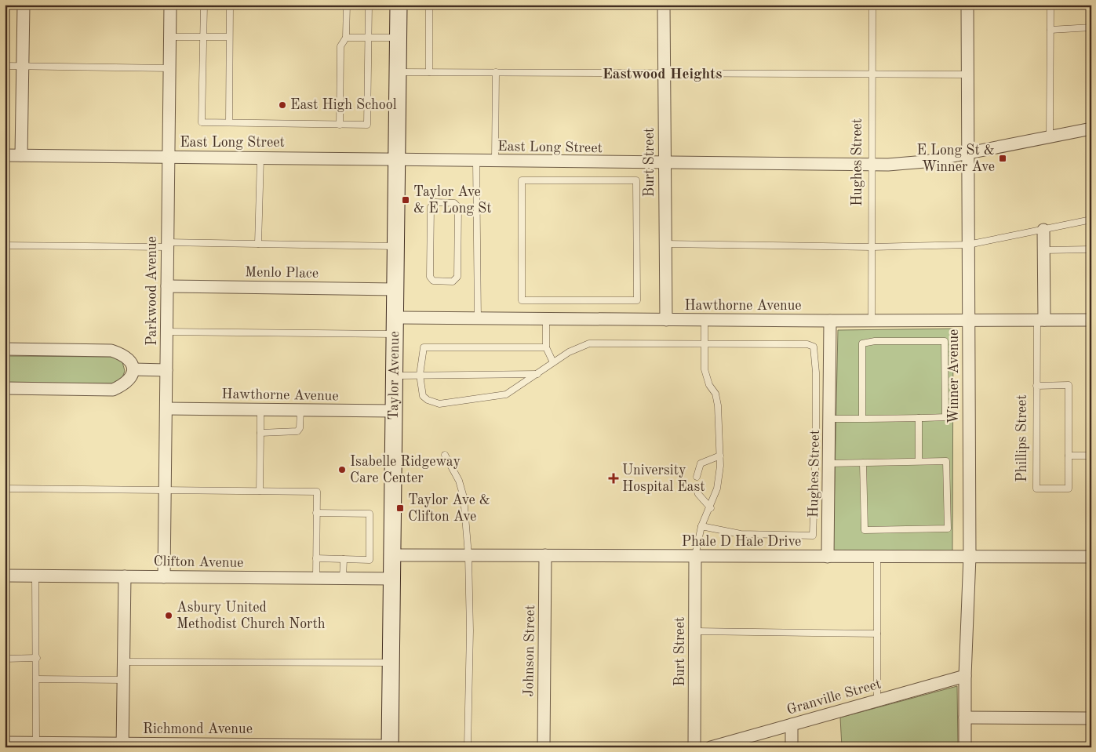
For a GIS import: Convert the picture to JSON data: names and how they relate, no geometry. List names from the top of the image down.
{
  "streets": {
    "main road": ["Taylor Avenue"],
    "street": [
      "East Long Street",
      "Burt Street",
      "Hughes Street",
      "Menlo Place",
      "Parkwood Avenue",
      "Hawthorne Avenue",
      "Winner Avenue",
      "Phillips Street",
      "Phale D Hale Drive",
      "Clifton Avenue",
      "Johnson Street",
      "Granville Street",
      "Richmond Avenue"
    ]
  },
  "crossings": [
    ["East Long Street", "Burt Street"],
    ["East Long Street", "Hughes Street"],
    ["East Long Street", "Parkwood Avenue"],
    ["East Long Street", "Taylor Avenue"],
    ["East Long Street", "Winner Avenue"],
    ["Burt Street", "Hawthorne Avenue"],
    ["Burt Street", "Phale D Hale Drive"],
    ["Hughes Street", "Hawthorne Avenue"],
    ["Hughes Street", "Phale D Hale Drive"],
    ["Menlo Place", "Parkwood Avenue"],
    ["Menlo Place", "Taylor Avenue"],
    ["Parkwood Avenue", "Hawthorne Avenue"],
    ["Parkwood Avenue", "Clifton Avenue"],
    ["Hawthorne Avenue", "Taylor Avenue"],
    ["Hawthorne Avenue", "Winner Avenue"],
    ["Hawthorne Avenue", "Phillips Street"],
    ["Taylor Avenue", "Phale D Hale Drive"],
    ["Taylor Avenue", "Clifton Avenue"],
    ["Taylor Avenue", "Richmond Avenue"],
    ["Winner Avenue", "Phale D Hale Drive"],
    ["Winner Avenue", "Granville Street"],
    ["Phale D Hale Drive", "Johnson Street"]
  ],
  "districts": ["Eastwood Heights"],
  "places": {
    "other": ["East High School", "Isabelle Ridgeway Care Center", "Asbury United Methodist Church North"],
    "transit": ["E Long St & Winner Ave", "Taylor Ave & E Long St", "Taylor Ave & Clifton Ave"],
    "health": ["University Hospital East"]
  }
}
